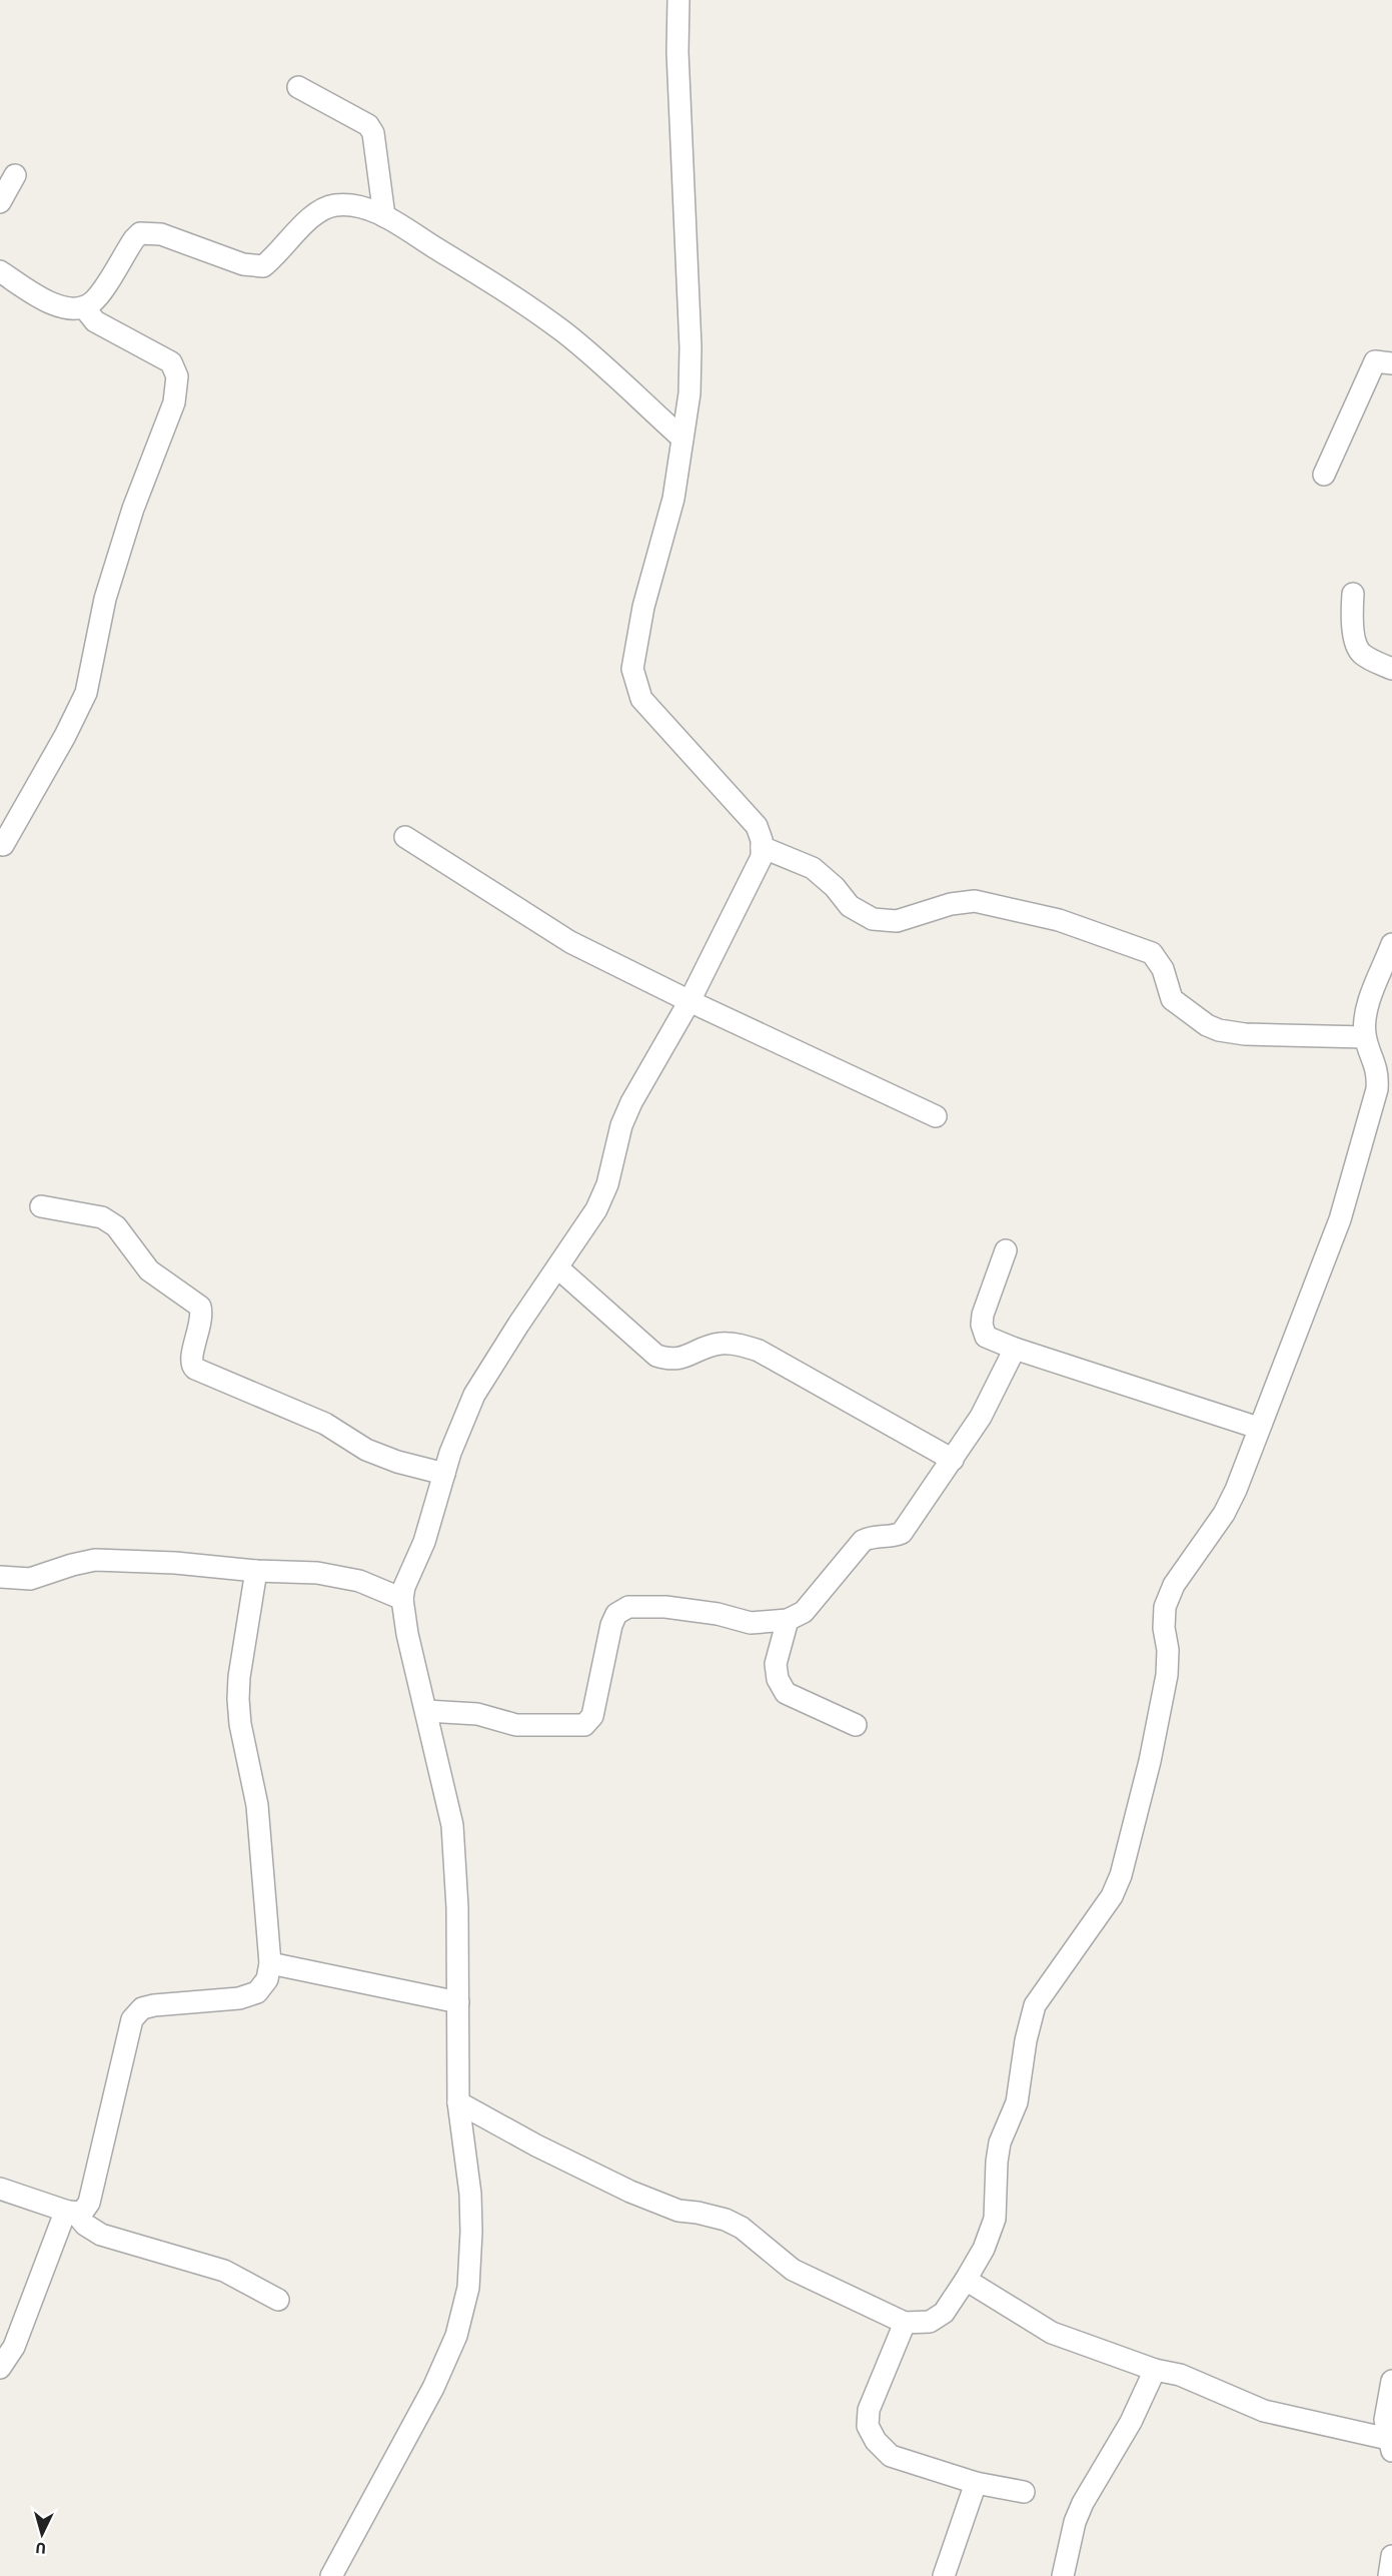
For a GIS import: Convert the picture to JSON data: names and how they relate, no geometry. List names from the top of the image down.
{
  "north": "bottom"
}
